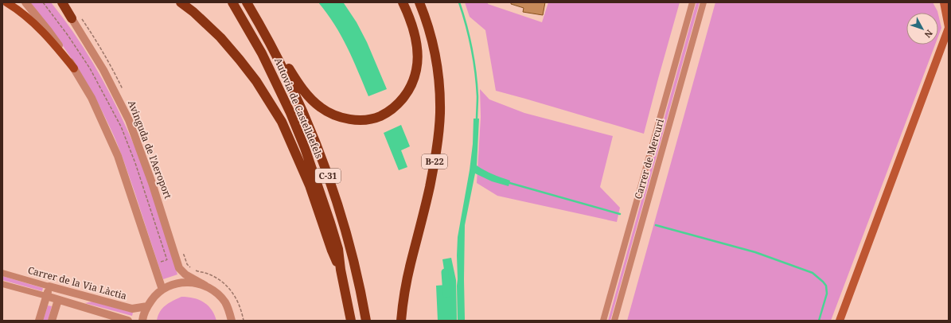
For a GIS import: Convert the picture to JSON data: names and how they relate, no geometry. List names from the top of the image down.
{
  "streets": {
    "highway": ["Autovia de Castelldefels", "B-22", "C-31"],
    "street": ["Avinguda de l'Aeroport", "Carrer de Mercuri", "Carrer de la Via Làctia"]
  },
  "north": "bottom right"
}
